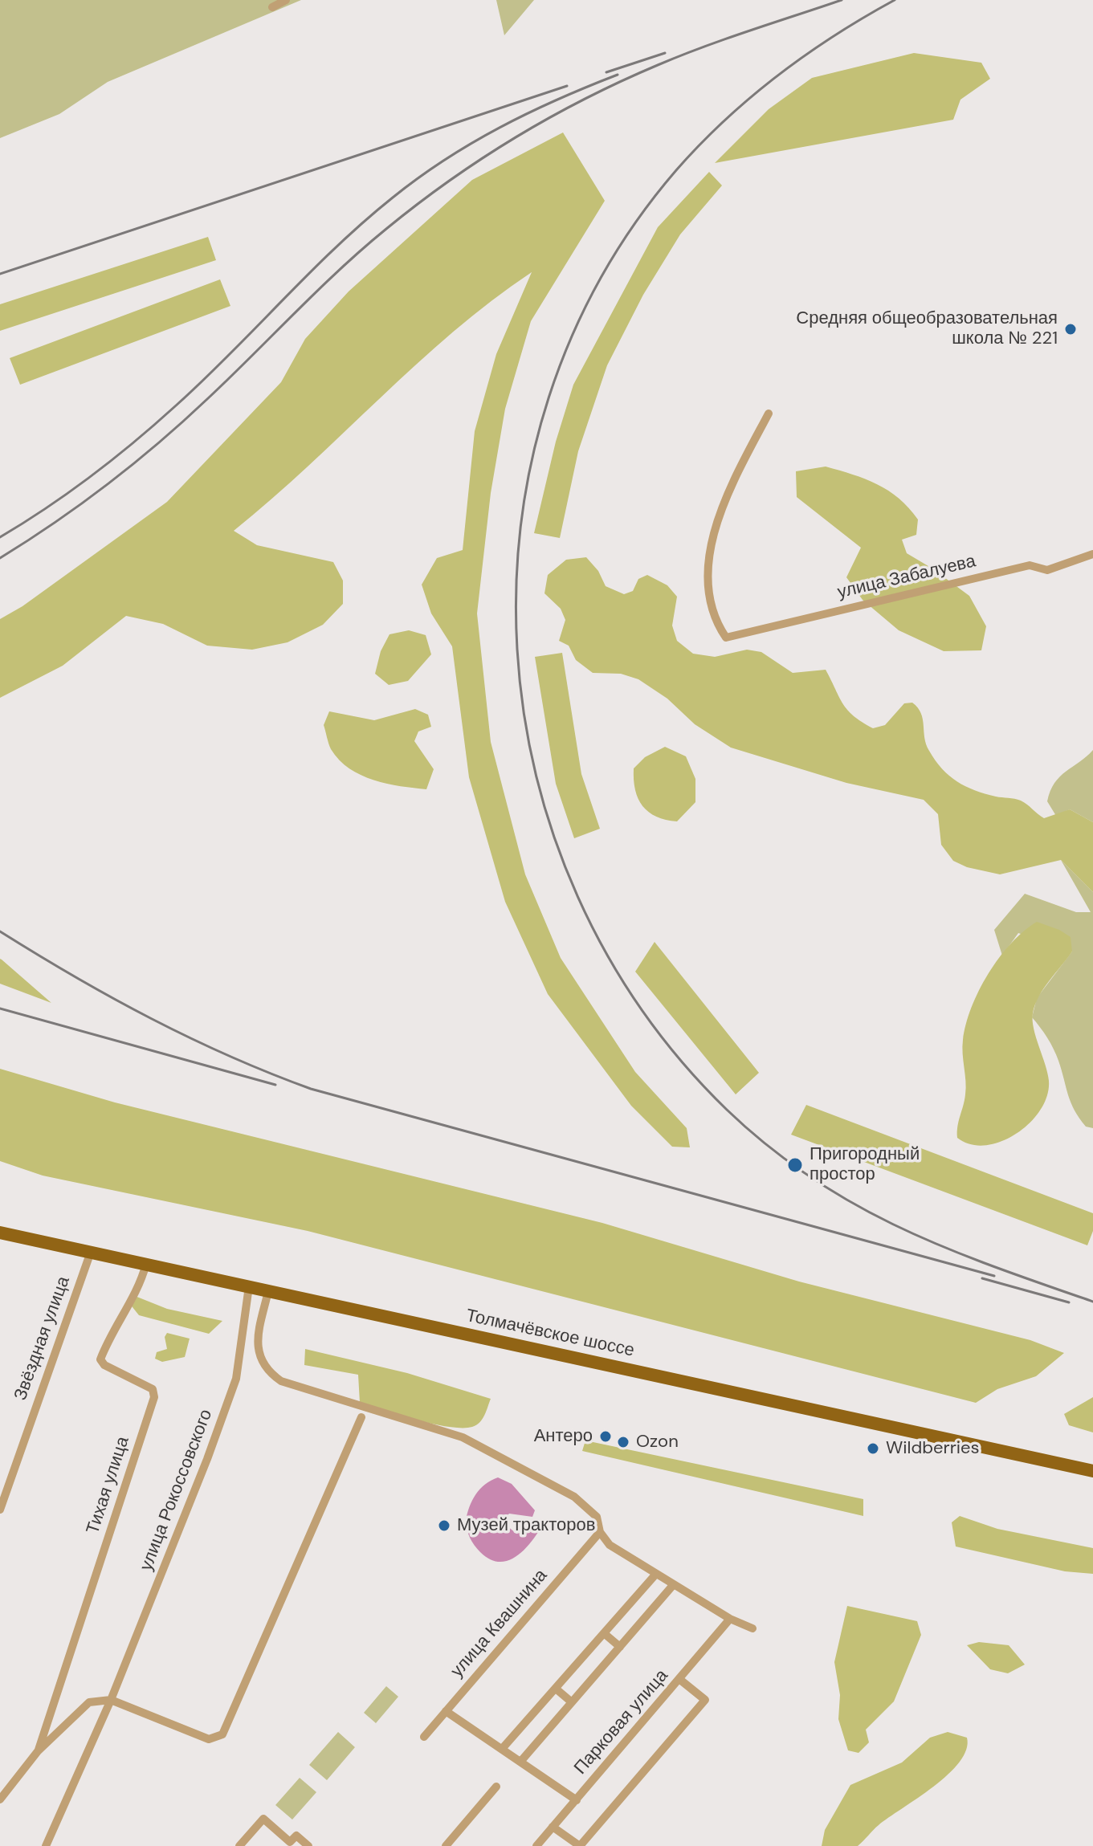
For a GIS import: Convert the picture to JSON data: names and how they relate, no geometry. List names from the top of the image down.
{
  "streets": {
    "main road": ["Толмачёвское шоссе"],
    "street": [
      "улица Забалуева",
      "Звёздная улица",
      "Тихая улица",
      "улица Рокоссовского",
      "улица Квашнина",
      "Парковая улица"
    ]
  },
  "crossings": [
    ["Толмачёвское шоссе", "Звёздная улица"],
    ["Толмачёвское шоссе", "Тихая улица"],
    ["Толмачёвское шоссе", "улица Рокоссовского"]
  ],
  "places": [
    "Средняя общеобразовательная школа № 221",
    "Пригородный простор",
    "Антеро",
    "Ozon",
    "Wildberries",
    "Музей тракторов"
  ]
}
